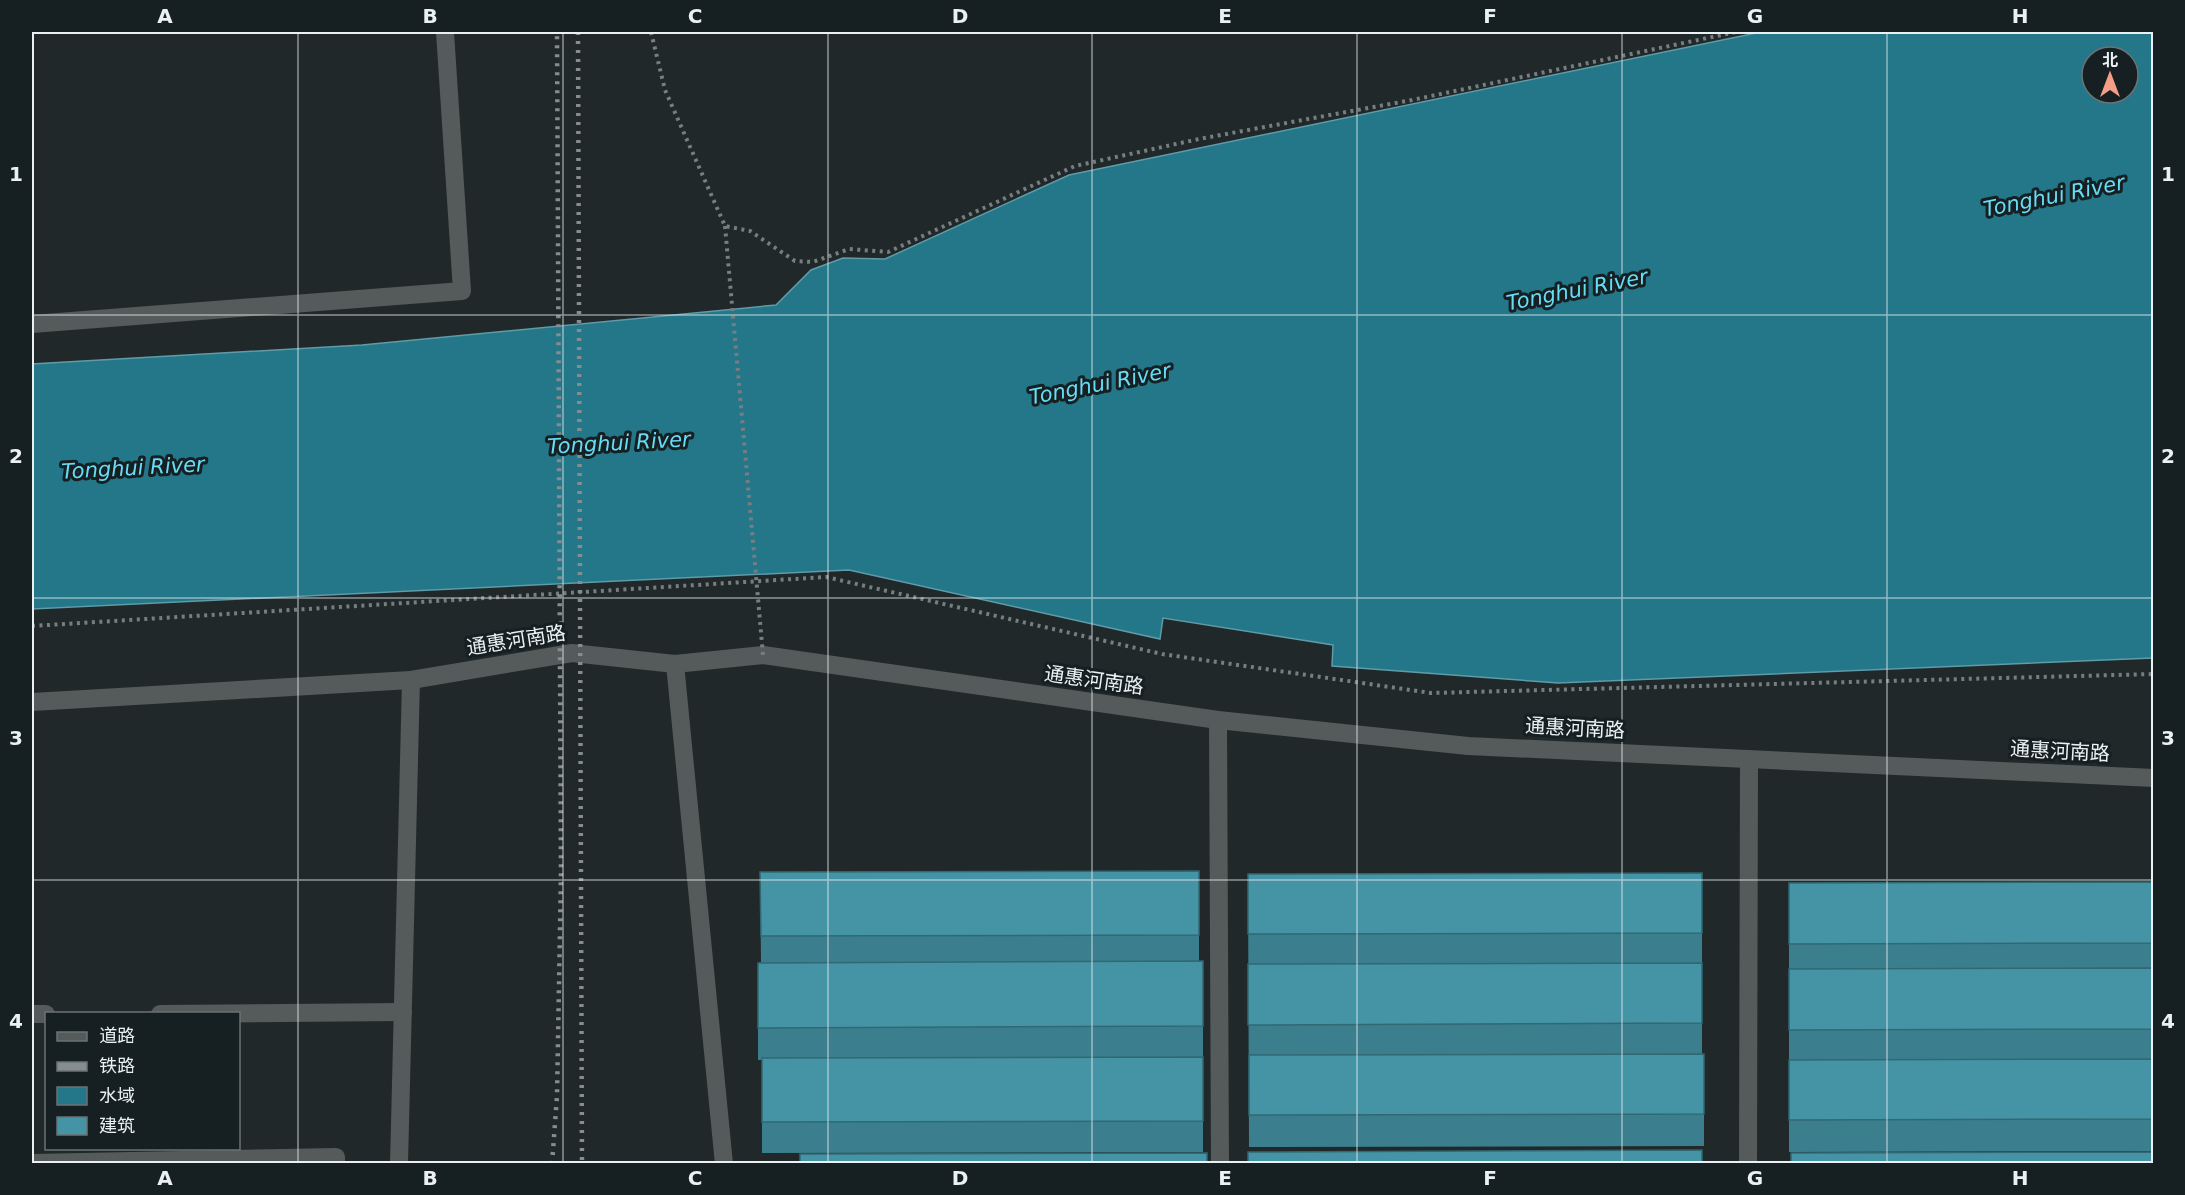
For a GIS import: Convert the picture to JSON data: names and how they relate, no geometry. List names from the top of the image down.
{
  "streets": {
    "street": ["通惠河南路"]
  },
  "water": ["Tonghui River"],
  "legend": [
    "道路",
    "铁路",
    "水域",
    "建筑"
  ],
  "north": "top",
  "grid": {
    "columns": [
      "A",
      "B",
      "C",
      "D",
      "E",
      "F",
      "G",
      "H"
    ],
    "rows": [
      "1",
      "2",
      "3",
      "4"
    ]
  }
}
